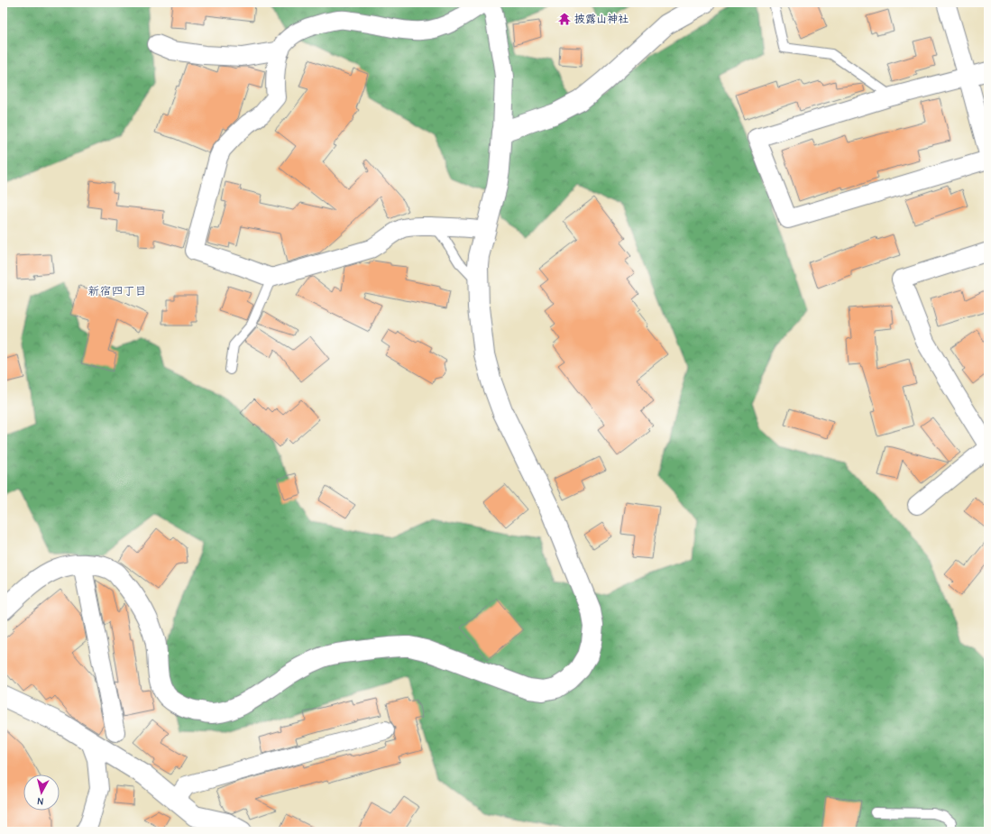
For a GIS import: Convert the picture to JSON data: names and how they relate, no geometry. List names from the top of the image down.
{
  "districts": ["新宿四丁目"],
  "places": {
    "temple": ["披露山神社"]
  },
  "north": "bottom"
}
